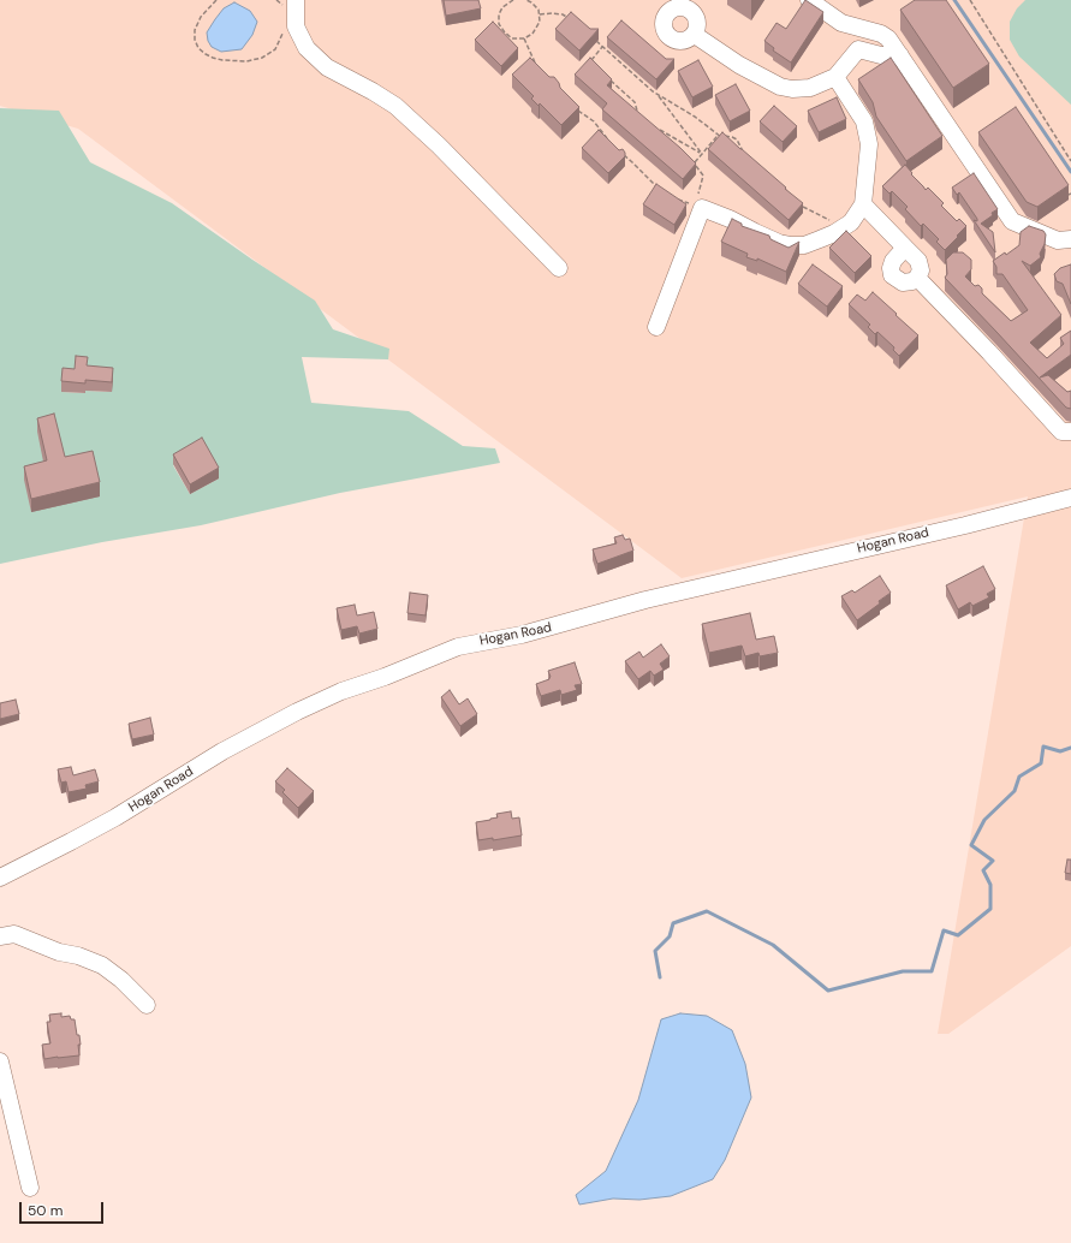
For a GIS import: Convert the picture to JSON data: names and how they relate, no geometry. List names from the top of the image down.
{
  "streets": {
    "street": ["Hogan Road"]
  },
  "scale_bar": "50 m"
}
